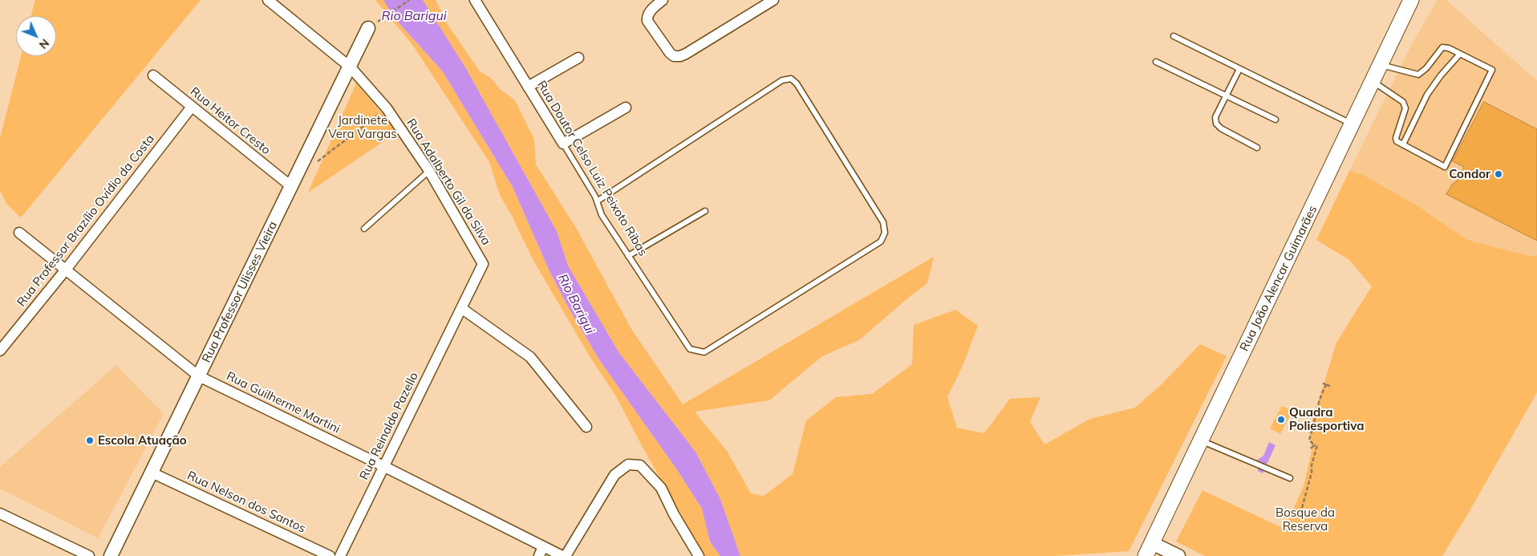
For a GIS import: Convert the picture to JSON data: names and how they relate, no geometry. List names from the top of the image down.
{
  "streets": {
    "main road": ["Rua João Alencar Guimarães"],
    "street": [
      "Rua Heitor Cresto",
      "Rua Doutor Celso Luiz Peixoto Ribas",
      "Rua Adalberto Gil da Silva",
      "Rua Professor Brazílio Ovídio da Costa",
      "Rua Professor Ulisses Vieira",
      "Rua Guilherme Martini",
      "Rua Reinaldo Pazello",
      "Rua Nelson dos Santos"
    ]
  },
  "crossings": [
    ["Rua Heitor Cresto", "Rua Professor Brazílio Ovídio da Costa"],
    ["Rua Heitor Cresto", "Rua Professor Ulisses Vieira"],
    ["Rua Adalberto Gil da Silva", "Rua Professor Ulisses Vieira"],
    ["Rua Adalberto Gil da Silva", "Rua Reinaldo Pazello"],
    ["Rua Professor Brazílio Ovídio da Costa", "Rua Guilherme Martini"],
    ["Rua Professor Ulisses Vieira", "Rua Guilherme Martini"],
    ["Rua Professor Ulisses Vieira", "Rua Nelson dos Santos"],
    ["Rua Guilherme Martini", "Rua Reinaldo Pazello"]
  ],
  "water": ["Rio Barigui"],
  "parks": ["Jardinete Vera Vargas", "Bosque da Reserva"],
  "places": ["Condor", "Quadra Poliesportiva", "Escola Atuação"],
  "north": "bottom right"
}
